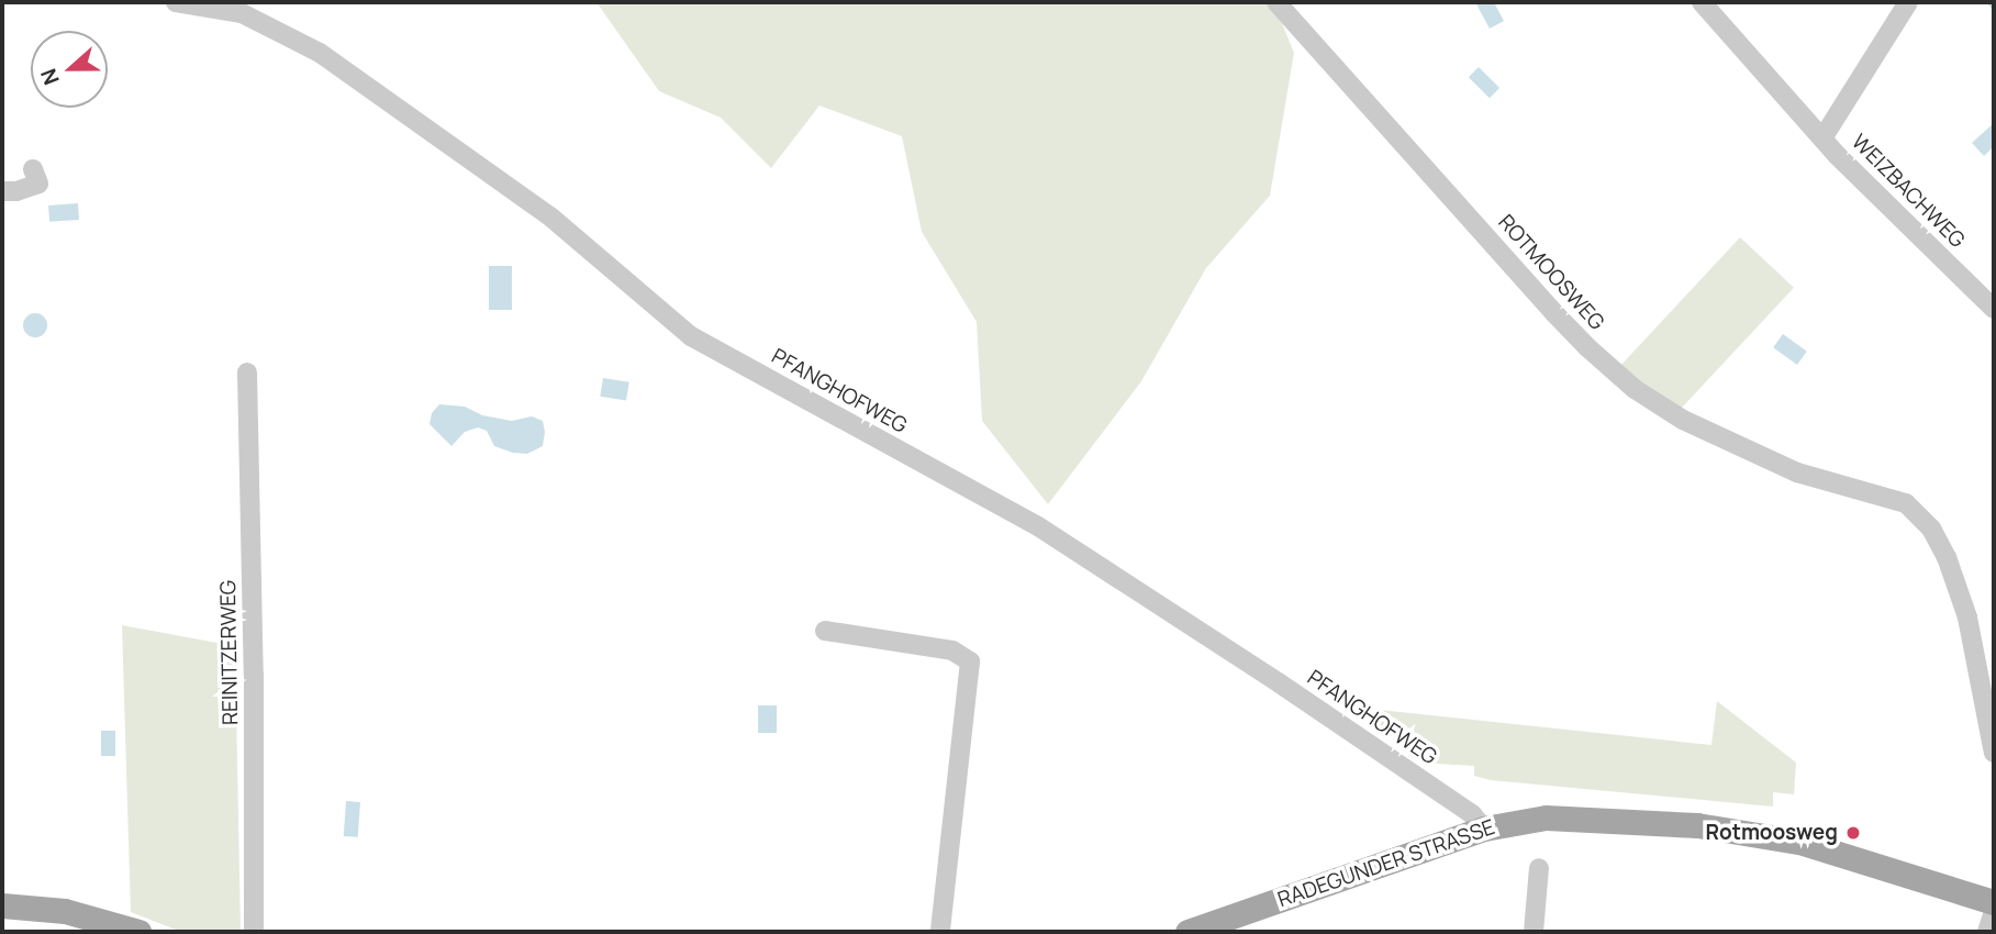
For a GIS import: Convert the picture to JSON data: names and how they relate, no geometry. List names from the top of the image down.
{
  "streets": {
    "main road": ["RADEGUNDER STRASSE"],
    "street": [
      "WEIZBACHWEG",
      "ROTMOOSWEG",
      "PFANGHOFWEG",
      "REINITZERWEG"
    ]
  },
  "crossings": [
    ["PFANGHOFWEG", "RADEGUNDER STRASSE"]
  ],
  "places": ["Rotmoosweg"],
  "north": "left"
}
